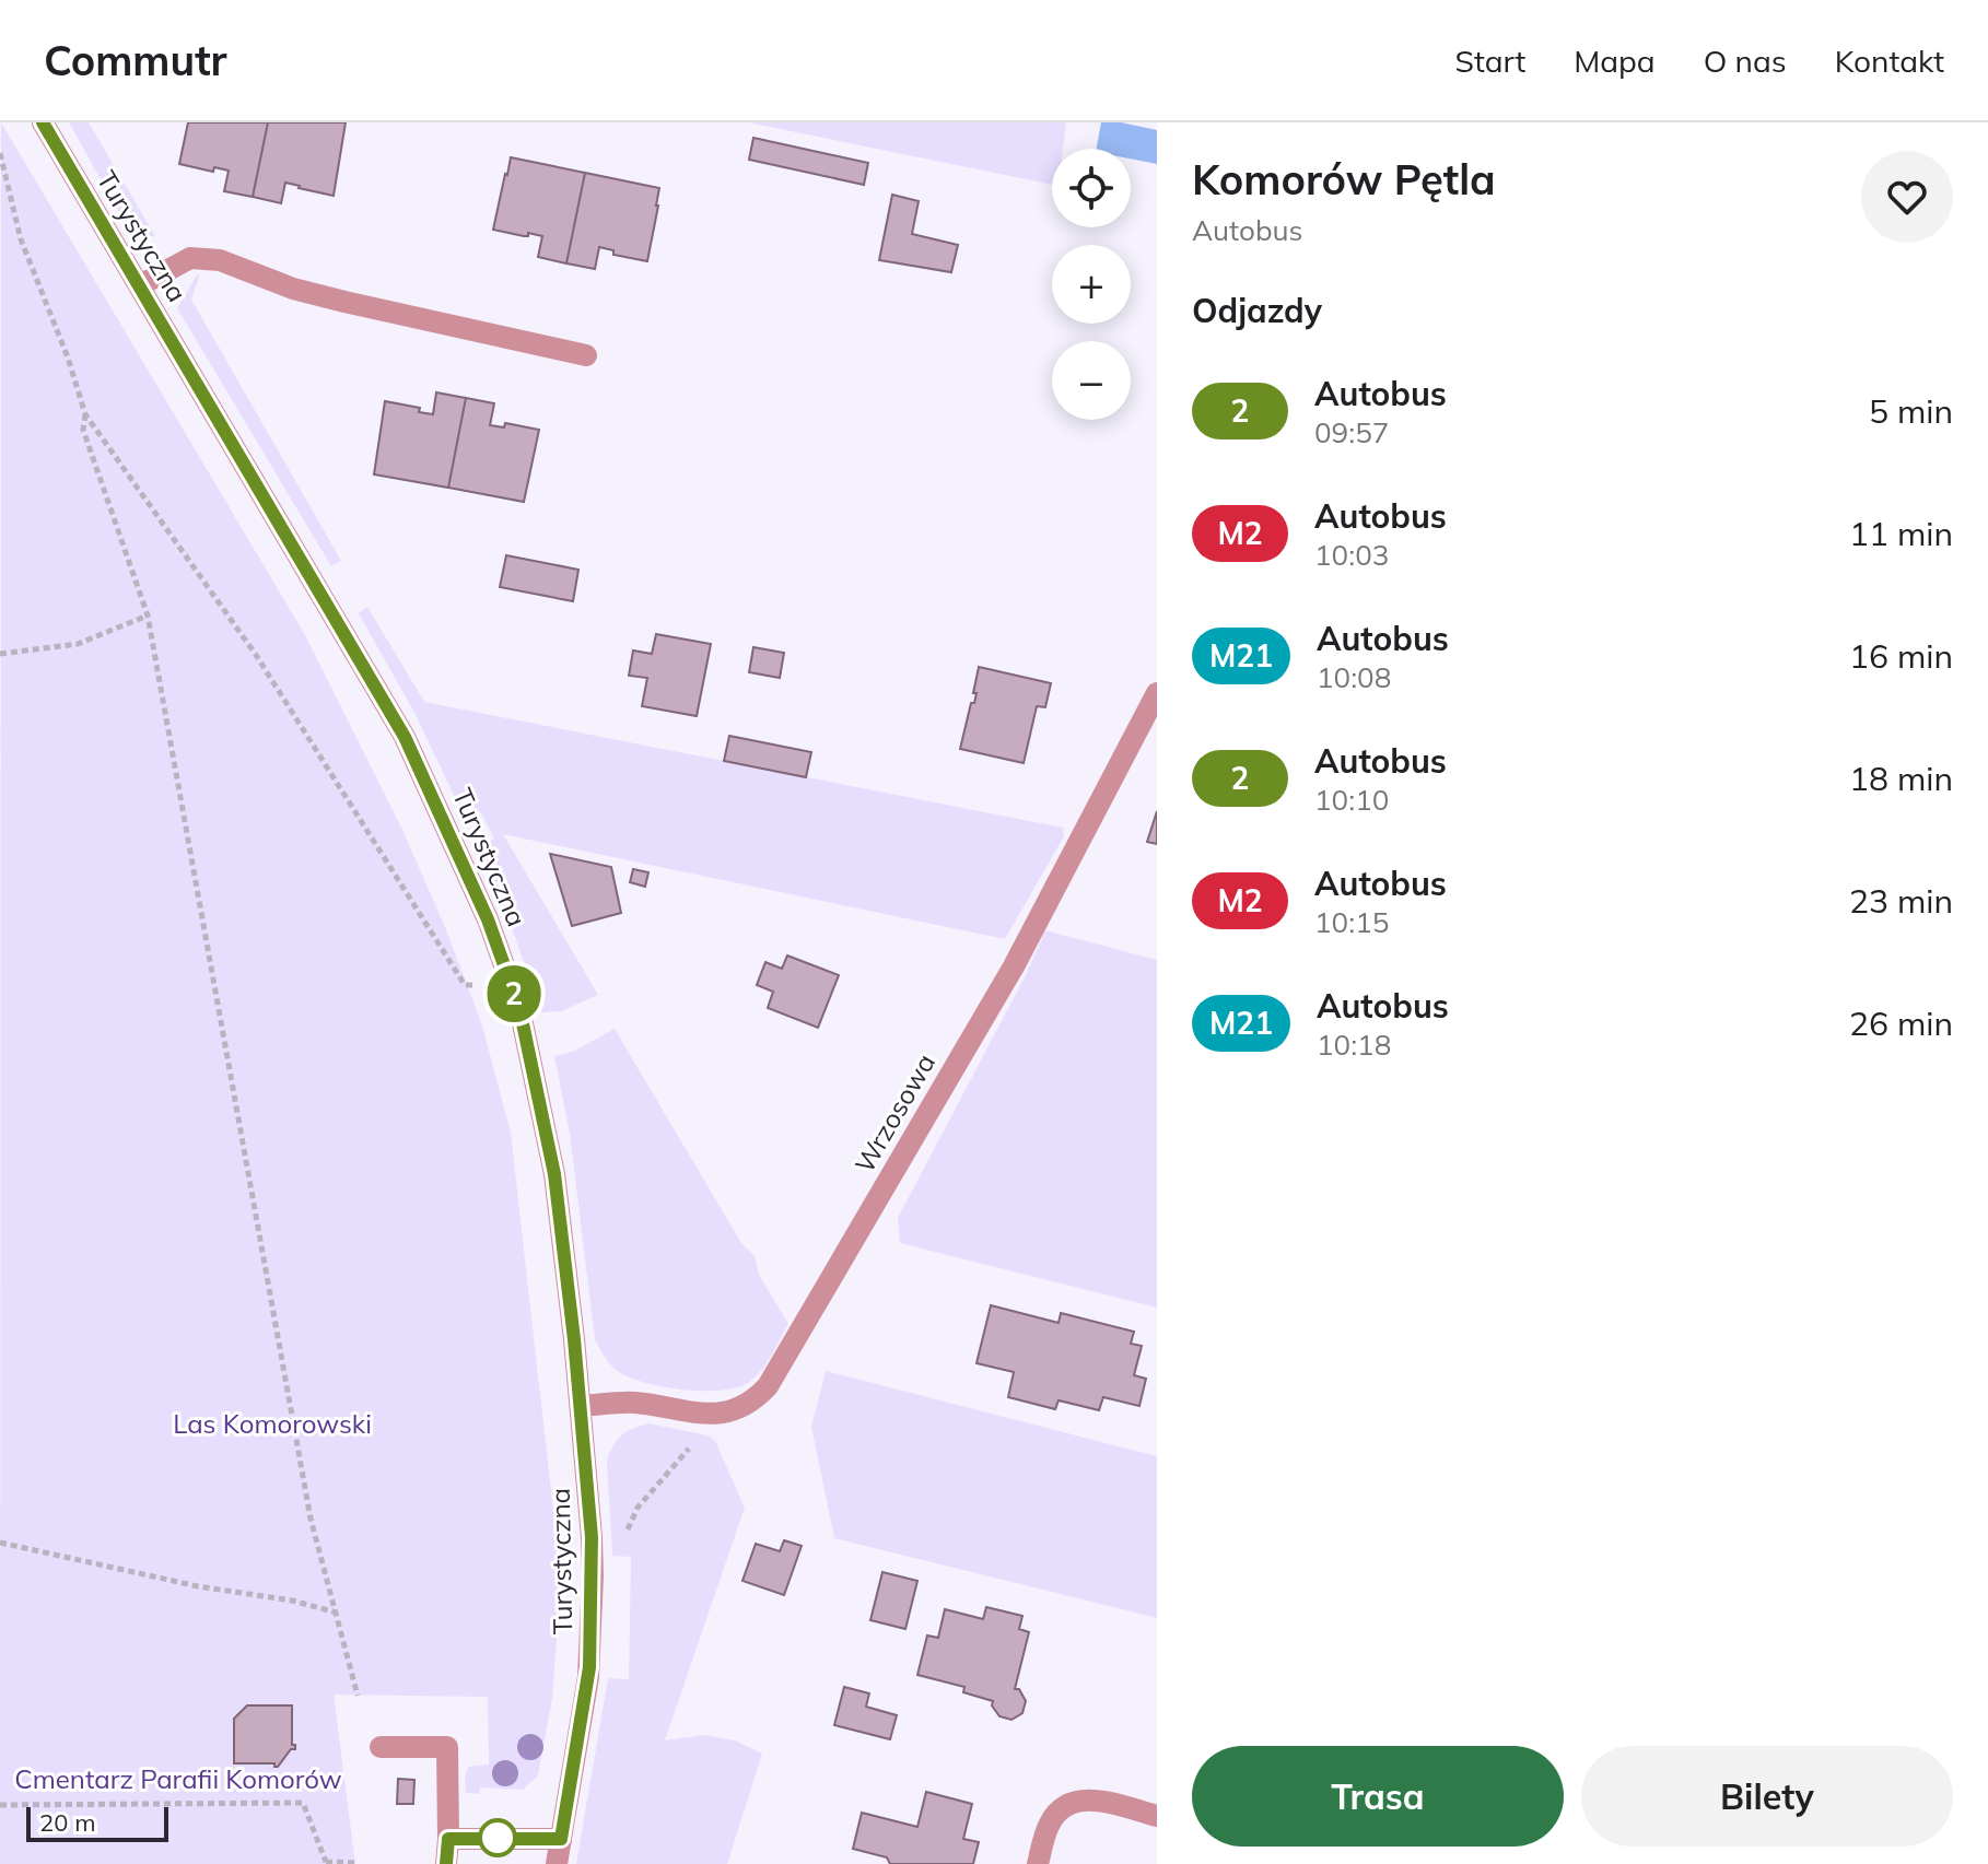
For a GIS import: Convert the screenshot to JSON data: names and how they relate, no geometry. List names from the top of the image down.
{
  "streets": {
    "street": ["Turystyczna", "Wrzosowa"]
  },
  "crossings": [
    ["Turystyczna", "Wrzosowa"]
  ],
  "parks": ["Las Komorowski", "Cmentarz Parafii Komorów"],
  "lines": ["bus line 2"],
  "scale_bar": "20 m",
  "page": {
    "header": "Commutr",
    "nav": [
      "Start",
      "Mapa",
      "O nas",
      "Kontakt"
    ],
    "on_map": "2",
    "heading": [
      ["Komorów Pętla", "Autobus"],
      "Odjazdy"
    ],
    "map_buttons": ["+", "−"],
    "list": [
      {
        "mark": "2",
        "name": "Autobus",
        "note": "09:57",
        "value": "5 min"
      },
      {
        "mark": "M2",
        "name": "Autobus",
        "note": "10:03",
        "value": "11 min"
      },
      {
        "mark": "M21",
        "name": "Autobus",
        "note": "10:08",
        "value": "16 min"
      },
      {
        "mark": "2",
        "name": "Autobus",
        "note": "10:10",
        "value": "18 min"
      },
      {
        "mark": "M2",
        "name": "Autobus",
        "note": "10:15",
        "value": "23 min"
      },
      {
        "mark": "M21",
        "name": "Autobus",
        "note": "10:18",
        "value": "26 min"
      }
    ],
    "buttons": ["Trasa", "Bilety"],
    "scale": "20 m"
  }
}
